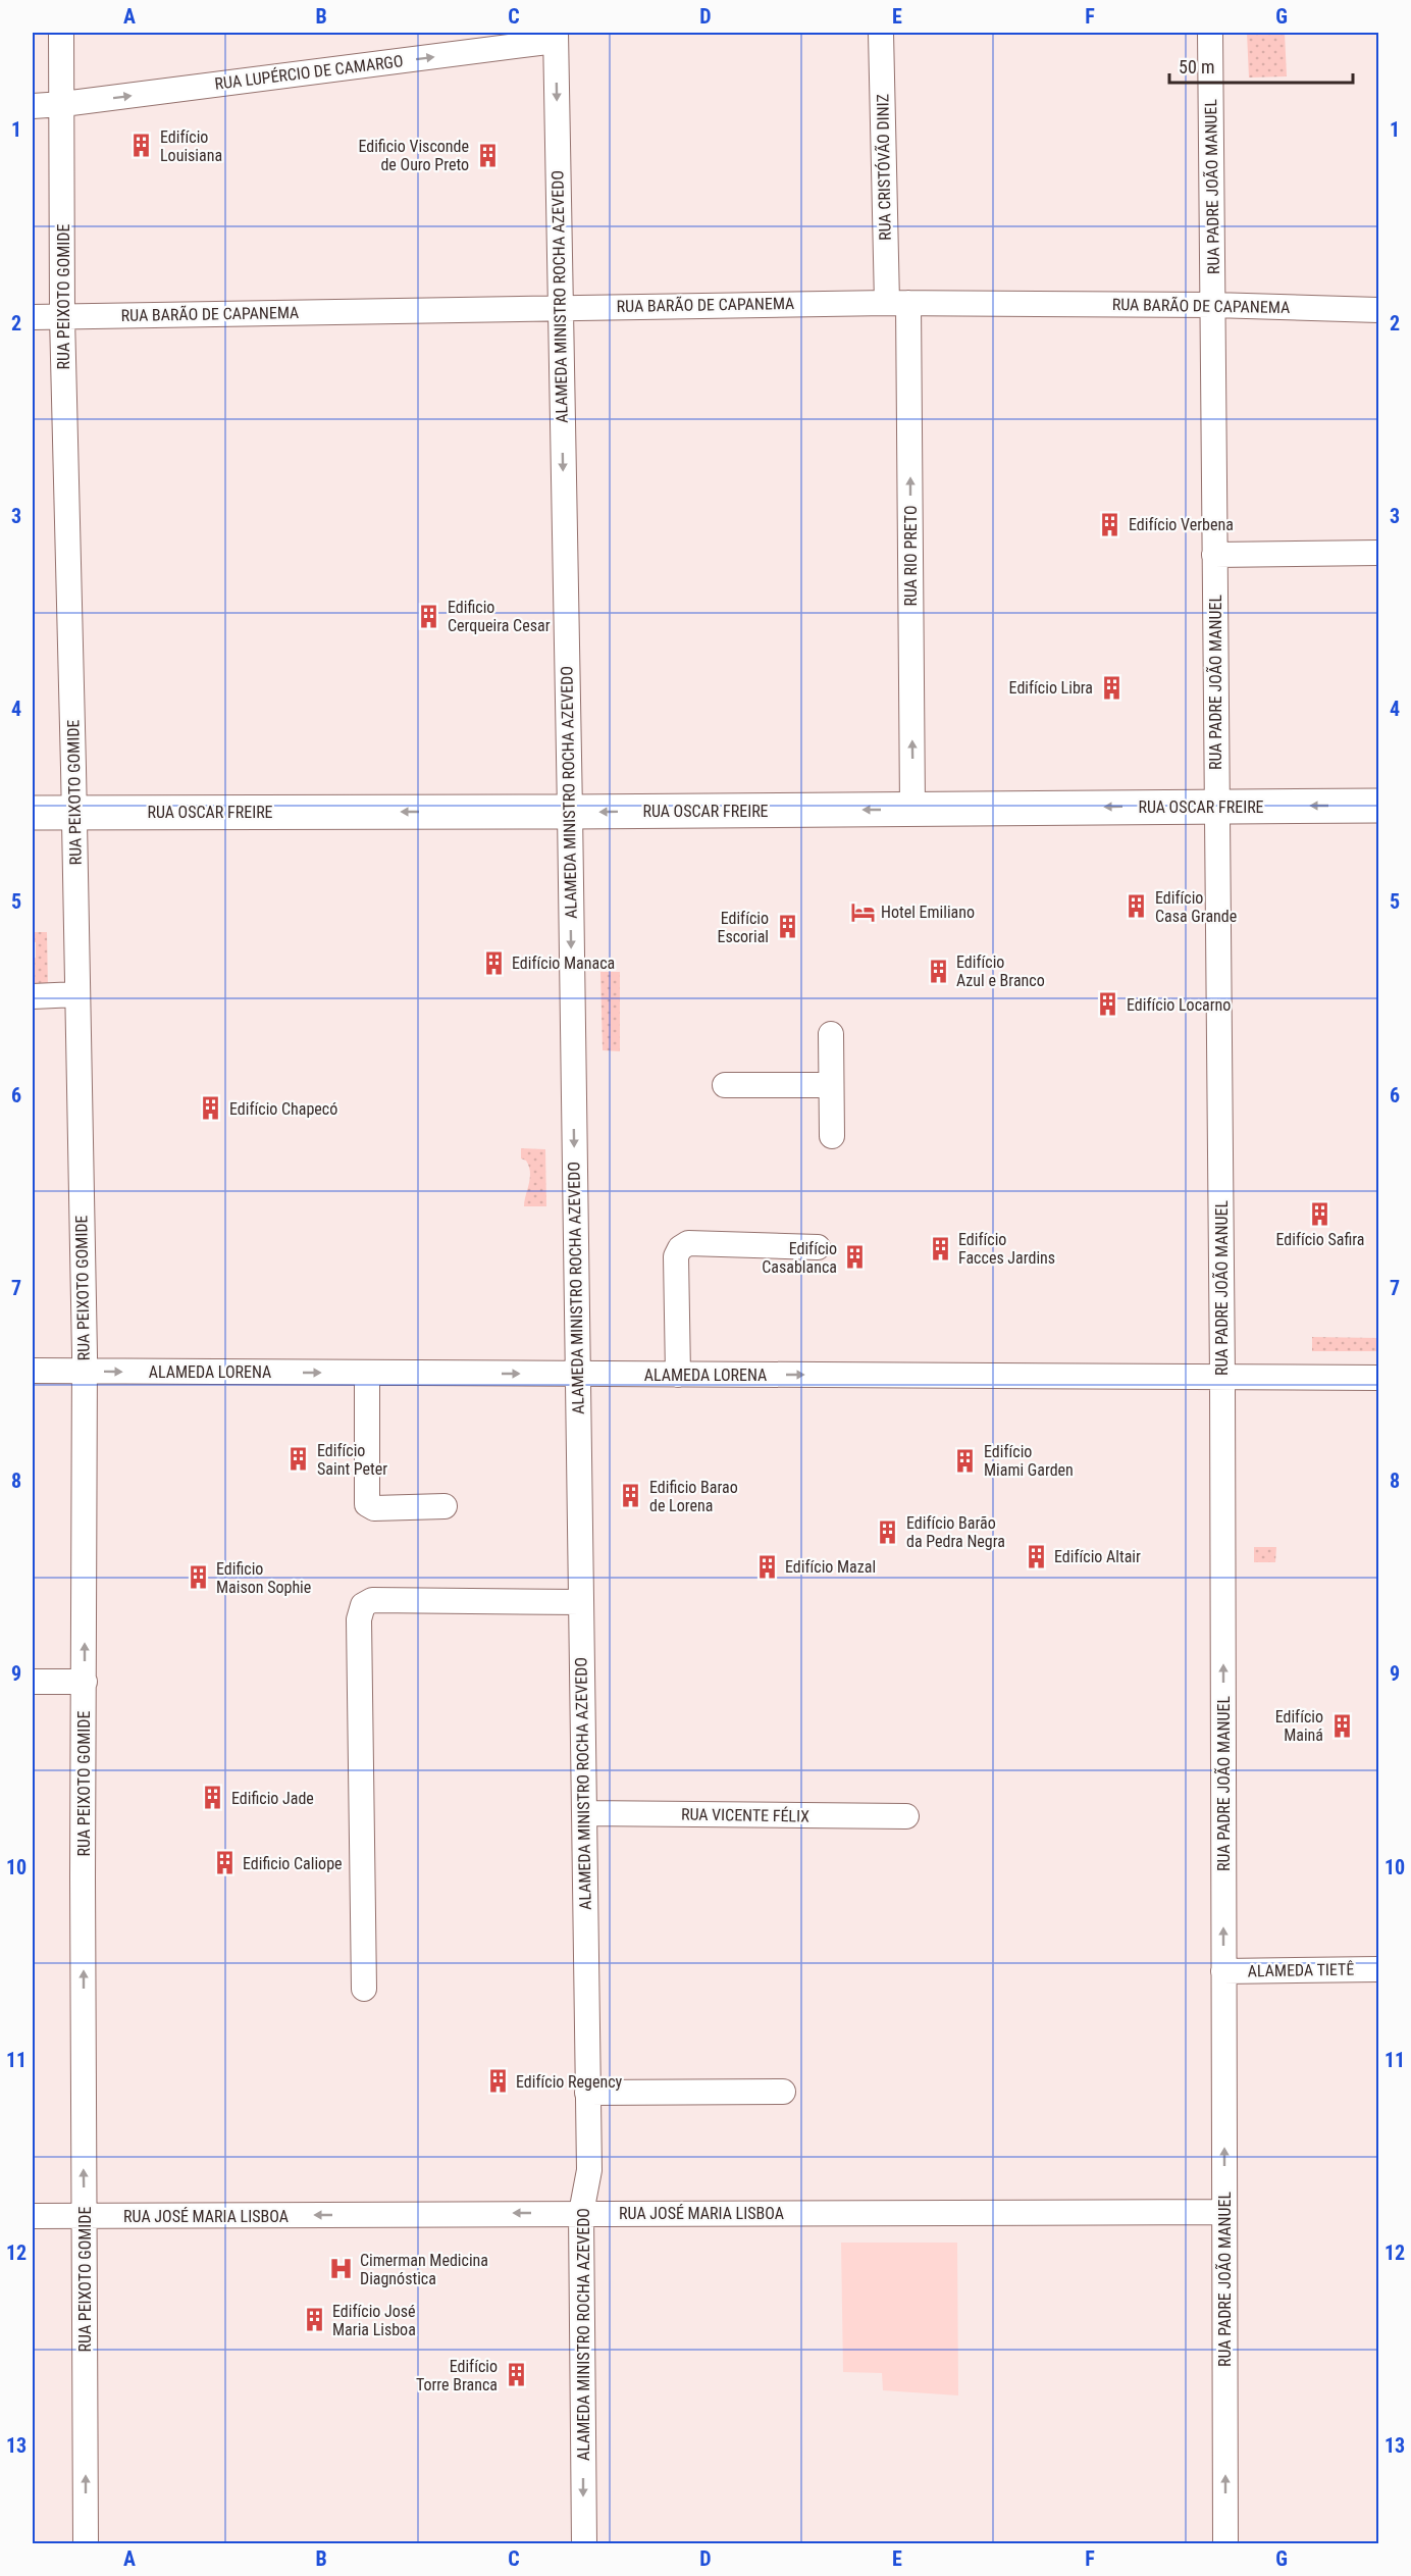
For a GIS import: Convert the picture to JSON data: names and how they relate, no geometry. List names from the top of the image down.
{
  "streets": {
    "street": [
      "RUA LUPÉRCIO DE CAMARGO",
      "RUA CRISTÓVÃO DINIZ",
      "RUA PADRE JOÃO MANUEL",
      "RUA PEIXOTO GOMIDE",
      "ALAMEDA MINISTRO ROCHA AZEVEDO",
      "RUA BARÃO DE CAPANEMA",
      "RUA RIO PRETO",
      "RUA OSCAR FREIRE",
      "ALAMEDA LORENA",
      "RUA VICENTE FÉLIX",
      "ALAMEDA TIETÊ",
      "RUA JOSÉ MARIA LISBOA"
    ]
  },
  "crossings": [
    ["RUA LUPÉRCIO DE CAMARGO", "RUA PEIXOTO GOMIDE"],
    ["RUA LUPÉRCIO DE CAMARGO", "ALAMEDA MINISTRO ROCHA AZEVEDO"],
    ["RUA CRISTÓVÃO DINIZ", "RUA BARÃO DE CAPANEMA"],
    ["RUA CRISTÓVÃO DINIZ", "RUA RIO PRETO"],
    ["RUA PADRE JOÃO MANUEL", "RUA BARÃO DE CAPANEMA"],
    ["RUA PADRE JOÃO MANUEL", "RUA OSCAR FREIRE"],
    ["RUA PADRE JOÃO MANUEL", "ALAMEDA LORENA"],
    ["RUA PADRE JOÃO MANUEL", "ALAMEDA TIETÊ"],
    ["RUA PADRE JOÃO MANUEL", "RUA JOSÉ MARIA LISBOA"],
    ["RUA PEIXOTO GOMIDE", "RUA BARÃO DE CAPANEMA"],
    ["RUA PEIXOTO GOMIDE", "RUA OSCAR FREIRE"],
    ["RUA PEIXOTO GOMIDE", "ALAMEDA LORENA"],
    ["RUA PEIXOTO GOMIDE", "RUA JOSÉ MARIA LISBOA"],
    ["ALAMEDA MINISTRO ROCHA AZEVEDO", "RUA BARÃO DE CAPANEMA"],
    ["ALAMEDA MINISTRO ROCHA AZEVEDO", "RUA OSCAR FREIRE"],
    ["ALAMEDA MINISTRO ROCHA AZEVEDO", "ALAMEDA LORENA"],
    ["ALAMEDA MINISTRO ROCHA AZEVEDO", "RUA VICENTE FÉLIX"],
    ["ALAMEDA MINISTRO ROCHA AZEVEDO", "RUA JOSÉ MARIA LISBOA"],
    ["RUA BARÃO DE CAPANEMA", "RUA RIO PRETO"],
    ["RUA RIO PRETO", "RUA OSCAR FREIRE"]
  ],
  "one_way": [
    "RUA LUPÉRCIO DE CAMARGO",
    "RUA PADRE JOÃO MANUEL",
    "RUA PEIXOTO GOMIDE",
    "ALAMEDA MINISTRO ROCHA AZEVEDO",
    "RUA RIO PRETO",
    "RUA OSCAR FREIRE",
    "ALAMEDA LORENA",
    "RUA JOSÉ MARIA LISBOA"
  ],
  "places": {
    "building": [
      "Edifício Louisiana",
      "Edificio Visconde de Ouro Preto",
      "Edifício Verbena",
      "Edificio Cerqueira Cesar",
      "Edifício Libra",
      "Edifício Casa Grande",
      "Edifício Escorial",
      "Edifício Manaca",
      "Edifício Azul e Branco",
      "Edifício Locarno",
      "Edifício Chapecó",
      "Edifício Safira",
      "Edifício Facces Jardins",
      "Edifício Casablanca",
      "Edifício Saint Peter",
      "Edifício Miami Garden",
      "Edificio Barao de Lorena",
      "Edifício Barão da Pedra Negra",
      "Edifício Altair",
      "Edifício Mazal",
      "Edificio Maison Sophie",
      "Edifício Mainá",
      "Edificio Jade",
      "Edificio Caliope",
      "Edifício Regency",
      "Edifício José Maria Lisboa",
      "Edifício Torre Branca"
    ],
    "hotel": ["Hotel Emiliano"],
    "hospital": ["Cimerman Medicina Diagnóstica"]
  },
  "scale_bar": "50 m",
  "grid": {
    "columns": [
      "A",
      "B",
      "C",
      "D",
      "E",
      "F",
      "G"
    ],
    "rows": [
      "1",
      "2",
      "3",
      "4",
      "5",
      "6",
      "7",
      "8",
      "9",
      "10",
      "11",
      "12",
      "13"
    ]
  }
}
